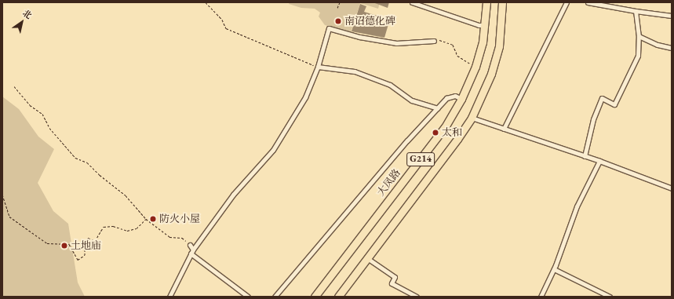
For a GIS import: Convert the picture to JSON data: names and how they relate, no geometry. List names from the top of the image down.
{
  "streets": {
    "highway": ["G214", "大凤路"]
  },
  "places": [
    "南诏德化碑",
    "太和",
    "防火小屋",
    "土地庙"
  ],
  "north": "top right"
}
